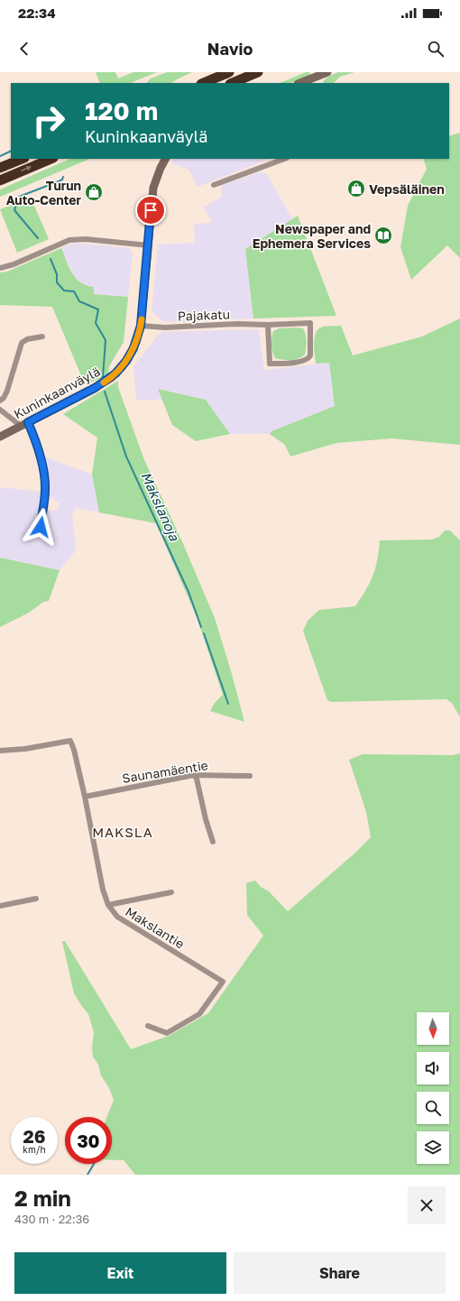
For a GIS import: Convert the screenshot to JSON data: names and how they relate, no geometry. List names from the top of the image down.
{
  "streets": {
    "street": [
      "Pajakatu",
      "Kuninkaanväylä",
      "Saunamäentie",
      "Makslantie"
    ]
  },
  "crossings": [
    ["Pajakatu", "Kuninkaanväylä"],
    ["Saunamäentie", "Makslantie"]
  ],
  "districts": ["MAKSLA"],
  "water": ["Makslanoja"],
  "places": {
    "shop": ["Vepsäläinen", "Turun Auto-Center"],
    "library": ["Newspaper and Ephemera Services"]
  },
  "north": "bottom",
  "page": {
    "status": "22:34",
    "header": "Navio",
    "turn": ["120 m", "Kuninkaanväylä"],
    "speed": "26 km/h",
    "limit": "30",
    "heading": ["2 min", "430 m · 22:36"],
    "buttons": ["Exit", "Share"]
  }
}
